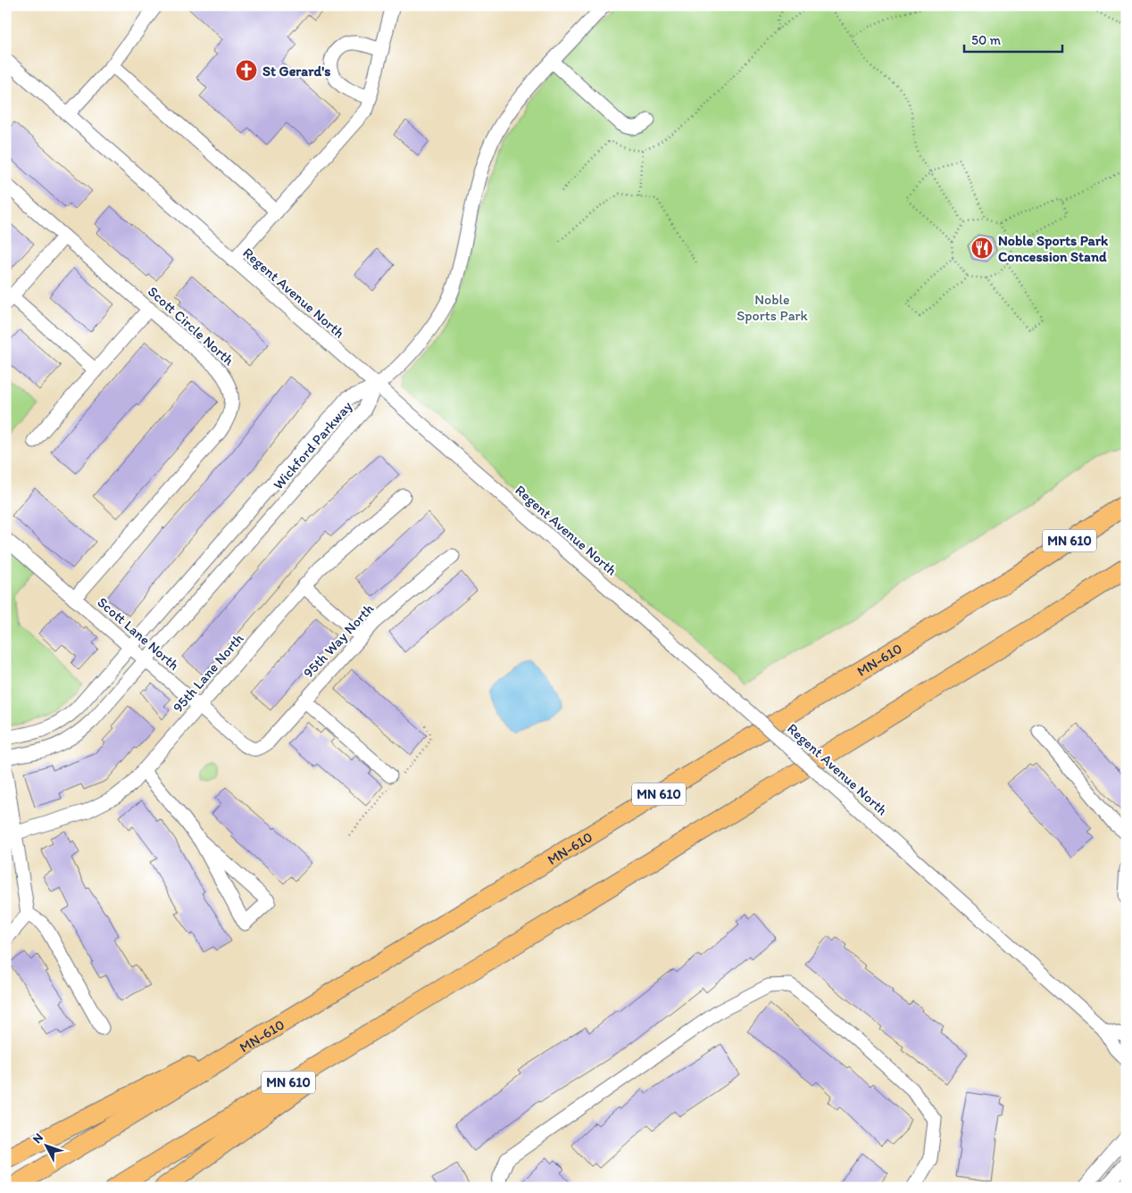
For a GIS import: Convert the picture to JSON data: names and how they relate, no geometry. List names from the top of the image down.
{
  "streets": {
    "highway": ["MN 610", "MN-610"],
    "street": [
      "Regent Avenue North",
      "Scott Circle North",
      "Wickford Parkway",
      "Scott Lane North",
      "95th Way North",
      "95th Lane North"
    ]
  },
  "crossings": [
    ["Regent Avenue North", "Wickford Parkway"],
    ["Scott Circle North", "Scott Lane North"],
    ["Wickford Parkway", "Scott Lane North"],
    ["Scott Lane North", "95th Way North"],
    ["Scott Lane North", "95th Lane North"]
  ],
  "parks": ["Noble Sports Park"],
  "places": {
    "church": ["St Gerard's"],
    "restaurant": ["Noble Sports Park Concession Stand"]
  },
  "scale_bar": "50 m",
  "north": "top left"
}
